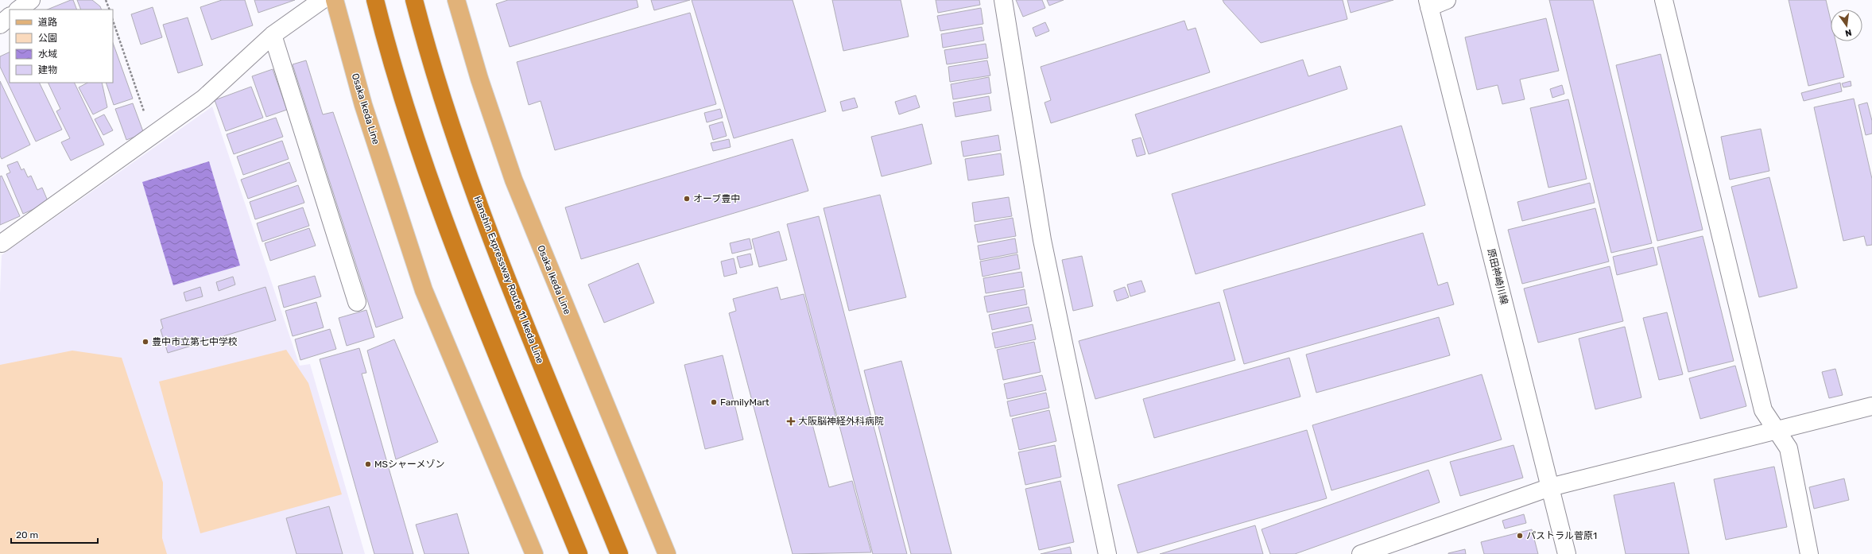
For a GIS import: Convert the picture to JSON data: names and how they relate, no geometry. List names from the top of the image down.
{
  "streets": {
    "highway": ["Hanshin Expressway Route 11 Ikeda Line"],
    "main road": ["Osaka Ikeda Line"],
    "street": ["原田神崎川線"]
  },
  "places": {
    "other": [
      "オーブ豊中",
      "豊中市立第七中学校",
      "FamilyMart",
      "MSシャーメゾン",
      "パストラル菅原1"
    ],
    "health": ["大阪脳神経外科病院"]
  },
  "legend": [
    "道路",
    "公園",
    "水域",
    "建物"
  ],
  "scale_bar": "20 m",
  "north": "bottom"
}
